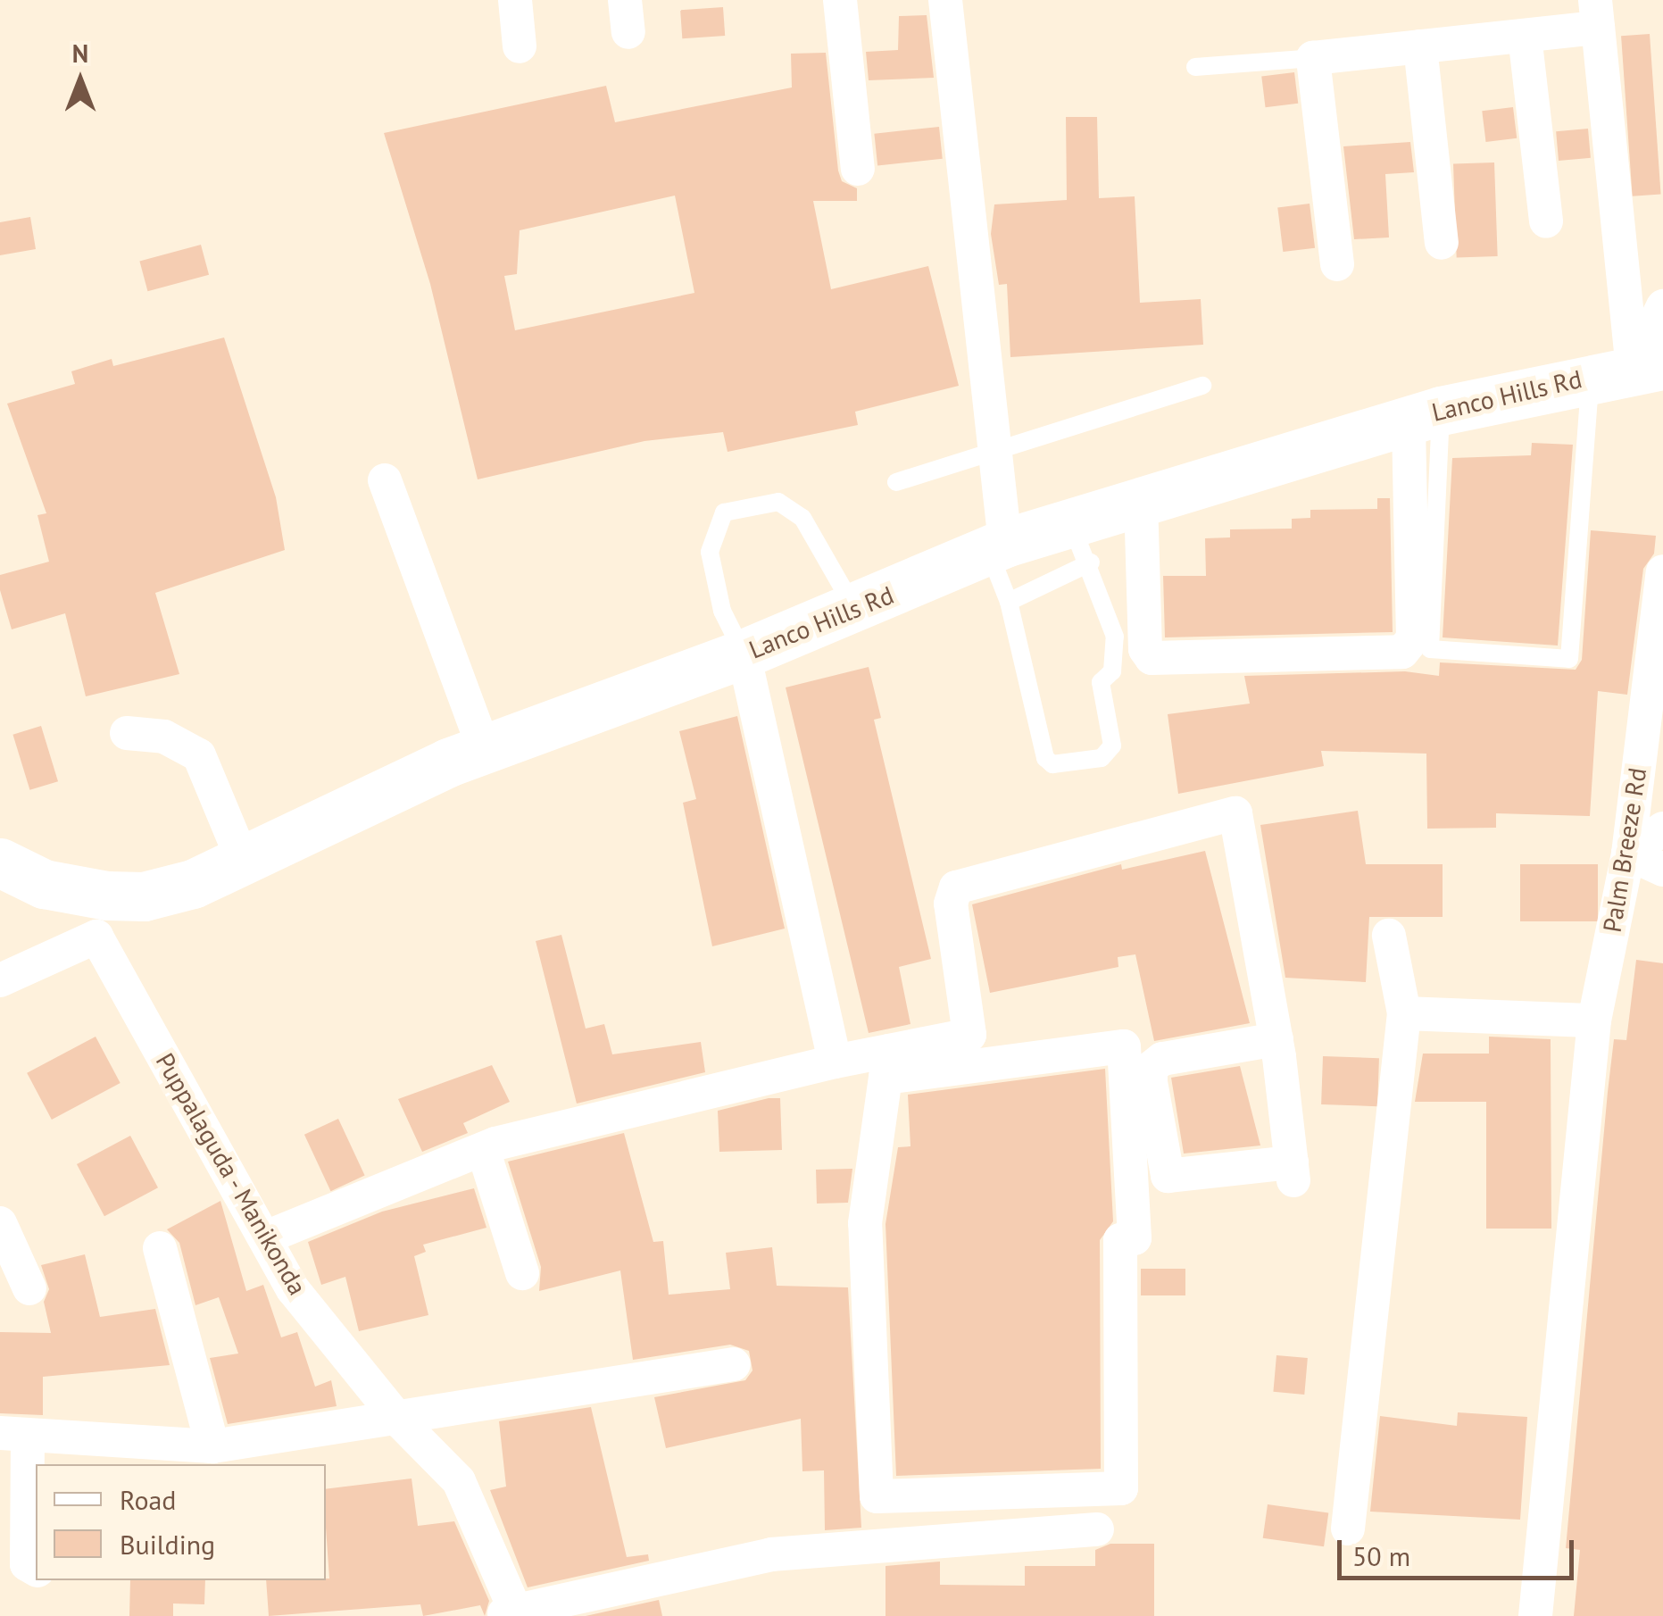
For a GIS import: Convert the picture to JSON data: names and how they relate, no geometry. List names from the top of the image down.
{
  "streets": {
    "street": ["Lanco Hills Rd", "Palm Breeze Rd", "Puppalaguda - Manikonda"]
  },
  "crossings": [
    ["Lanco Hills Rd", "Puppalaguda - Manikonda"]
  ],
  "legend": ["Road", "Building"],
  "scale_bar": "50 m",
  "north": "top"
}
